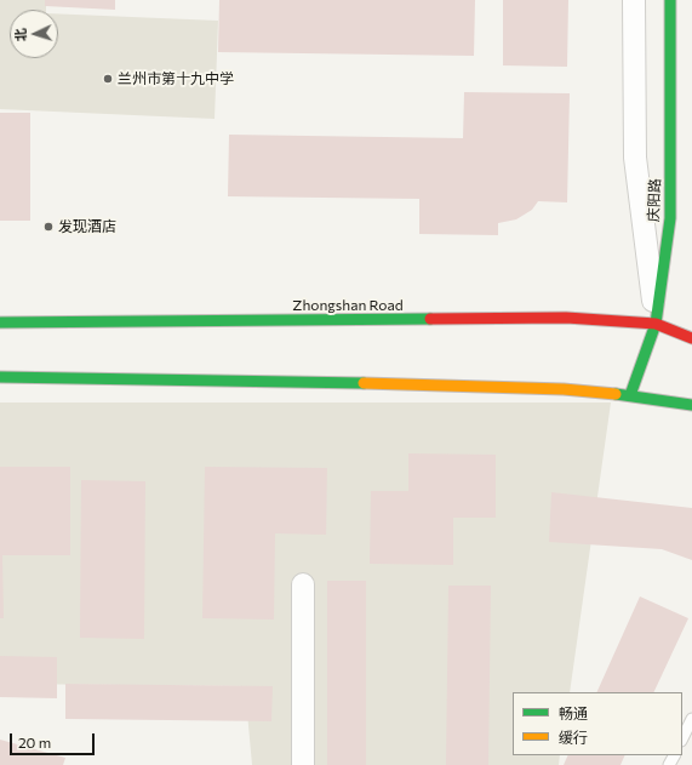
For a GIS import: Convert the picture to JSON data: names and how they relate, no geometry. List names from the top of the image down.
{
  "streets": {
    "main road": ["庆阳路", "Zhongshan Road"]
  },
  "crossings": [
    ["庆阳路", "Zhongshan Road"]
  ],
  "places": ["兰州市第十九中学", "发现酒店"],
  "legend": ["畅通", "缓行"],
  "scale_bar": "20 m",
  "north": "left"
}
